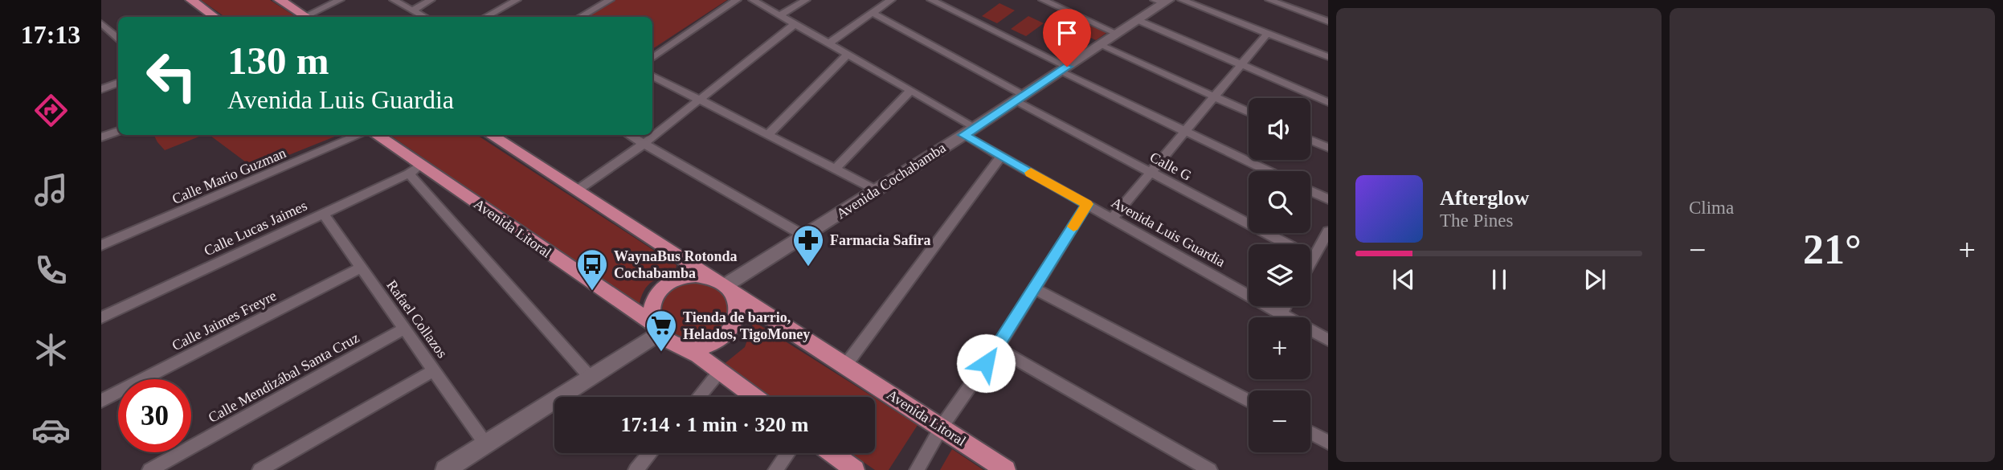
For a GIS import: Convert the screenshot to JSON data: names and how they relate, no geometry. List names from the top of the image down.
{
  "streets": {
    "main road": ["Avenida Cochabamba", "Avenida Litoral"],
    "street": [
      "Calle G",
      "Calle Mario Guzman",
      "Calle Lucas Jaimes",
      "Avenida Luis Guardia",
      "Rafael Collazos",
      "Calle Jaimes Freyre",
      "Calle Mendizábal Santa Cruz"
    ]
  },
  "crossings": [
    ["Calle G", "Avenida Cochabamba"],
    ["Avenida Cochabamba", "Avenida Litoral"],
    ["Avenida Cochabamba", "Avenida Luis Guardia"],
    ["Calle Lucas Jaimes", "Avenida Litoral"],
    ["Calle Lucas Jaimes", "Rafael Collazos"],
    ["Rafael Collazos", "Calle Jaimes Freyre"],
    ["Rafael Collazos", "Calle Mendizábal Santa Cruz"]
  ],
  "places": {
    "pharmacy": ["Farmacia Safira"],
    "bus stop": ["WaynaBus Rotonda Cochabamba"],
    "supermarket": ["Tienda de barrio, Helados, TigoMoney"]
  },
  "page": {
    "tabs": "17:13",
    "tile": "Clima",
    "turn": ["130 m", "Avenida Luis Guardia"],
    "map_buttons": ["+", "−"],
    "song": ["Afterglow", "The Pines"],
    "heat": ["−", "21°", "+"],
    "limit": "30",
    "trip": "17:14 · 1 min · 320 m"
  }
}
